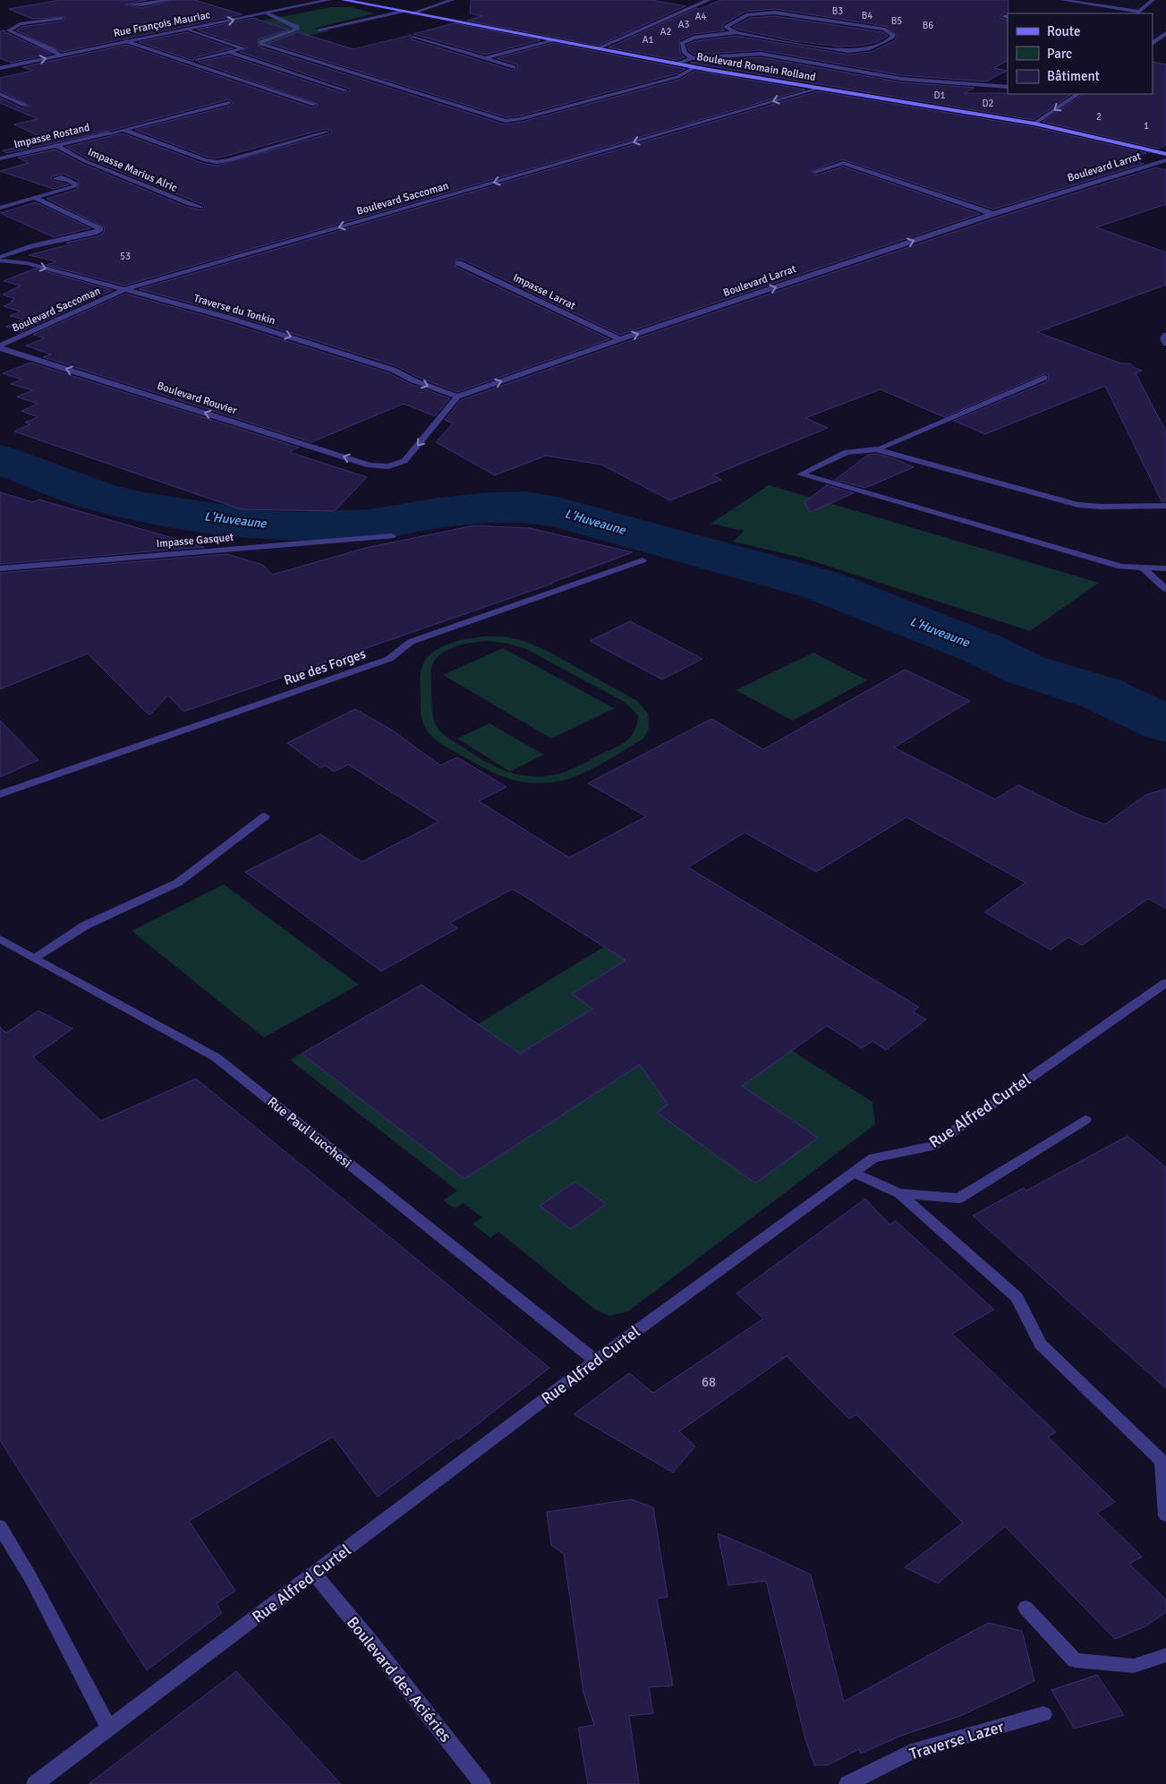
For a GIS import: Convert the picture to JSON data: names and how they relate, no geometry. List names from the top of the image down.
{
  "streets": {
    "main road": ["Boulevard Romain Rolland"],
    "street": [
      "Rue François Mauriac",
      "Impasse Rostand",
      "Boulevard Larrat",
      "Impasse Marius Alric",
      "Boulevard Saccoman",
      "Impasse Larrat",
      "Traverse du Tonkin",
      "Boulevard Rouvier",
      "Impasse Gasquet",
      "Rue des Forges",
      "Rue Alfred Curtel",
      "Rue Paul Lucchesi",
      "Boulevard des Aciéries",
      "Traverse Lazer"
    ]
  },
  "crossings": [
    ["Boulevard Romain Rolland", "Boulevard Saccoman"],
    ["Impasse Rostand", "Impasse Marius Alric"],
    ["Boulevard Larrat", "Impasse Larrat"],
    ["Boulevard Larrat", "Traverse du Tonkin"],
    ["Boulevard Larrat", "Boulevard Rouvier"],
    ["Boulevard Saccoman", "Traverse du Tonkin"],
    ["Boulevard Saccoman", "Boulevard Rouvier"],
    ["Traverse du Tonkin", "Boulevard Rouvier"],
    ["Rue Alfred Curtel", "Rue Paul Lucchesi"],
    ["Rue Alfred Curtel", "Boulevard des Aciéries"]
  ],
  "one_way": [
    "Rue François Mauriac",
    "Boulevard Larrat",
    "Traverse du Tonkin",
    "Boulevard Rouvier"
  ],
  "water": ["L'Huveaune"],
  "house_numbers": [
    "B3",
    "B4",
    "A4",
    "B5",
    "A3",
    "B6",
    "A2",
    "A1",
    "D1",
    "D2",
    "2",
    "1",
    "53",
    "68"
  ],
  "legend": ["Route", "Parc", "Bâtiment"]
}
